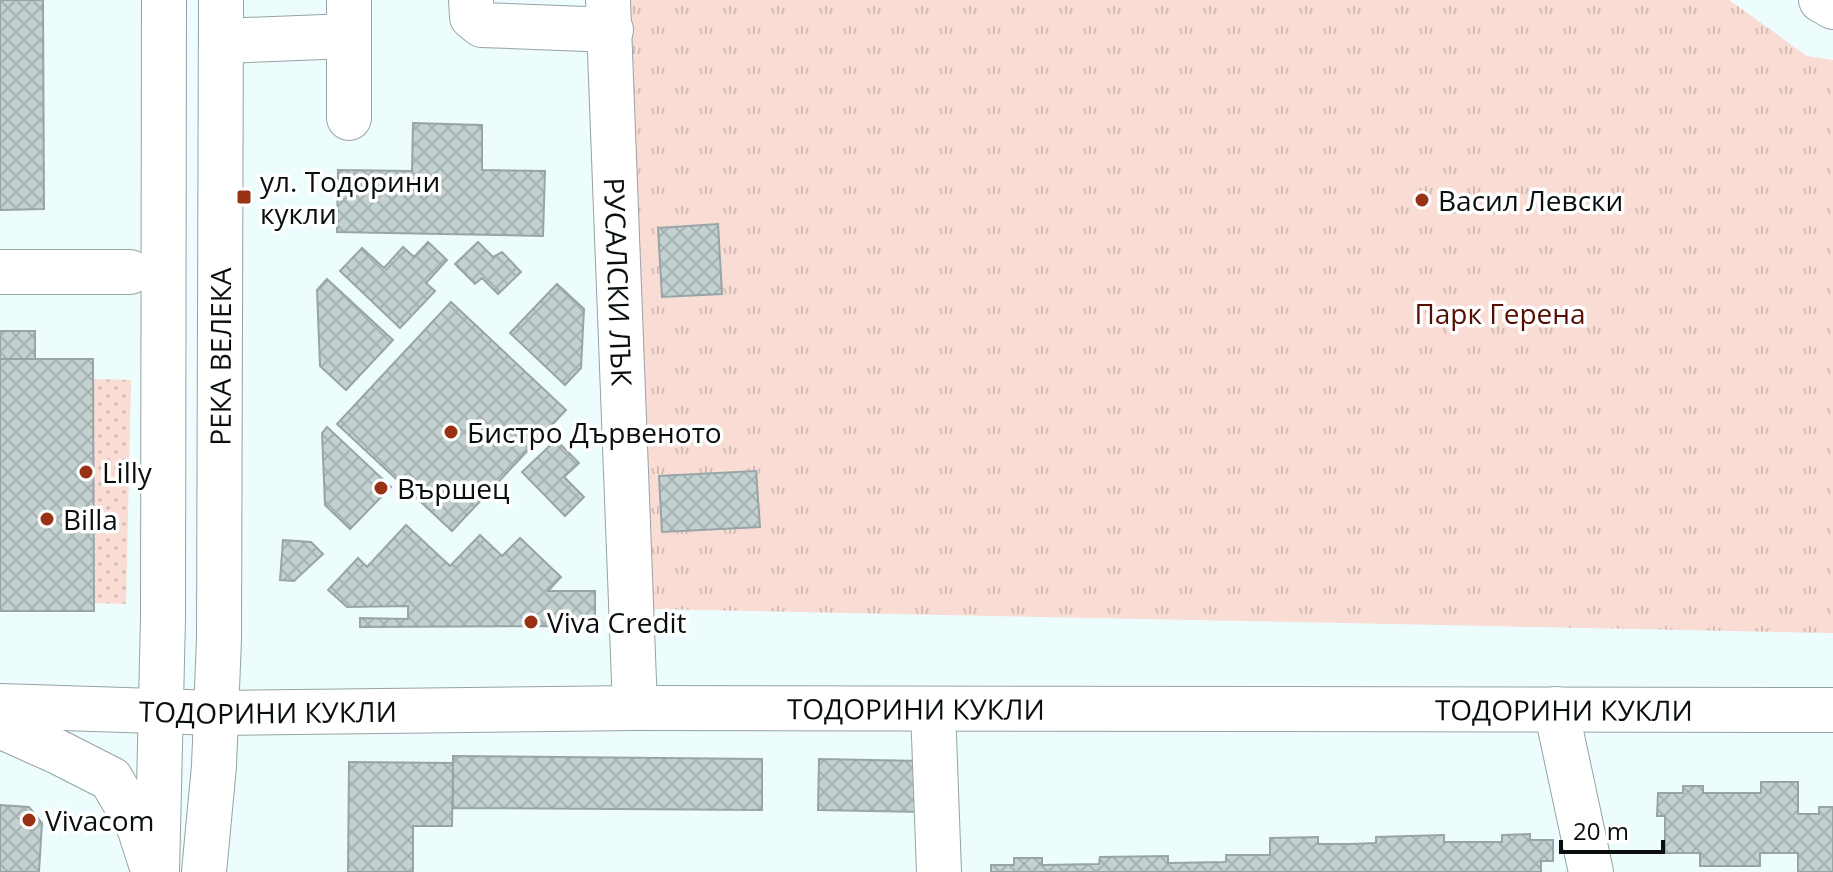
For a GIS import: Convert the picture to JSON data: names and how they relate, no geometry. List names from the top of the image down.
{
  "streets": {
    "street": ["РУСАЛСКИ ЛЪК", "РЕКА ВЕЛЕКА", "ТОДОРИНИ КУКЛИ"]
  },
  "crossings": [
    ["РУСАЛСКИ ЛЪК", "ТОДОРИНИ КУКЛИ"],
    ["РЕКА ВЕЛЕКА", "ТОДОРИНИ КУКЛИ"]
  ],
  "parks": ["Парк Герена"],
  "places": {
    "transit": ["ул. Тодорини кукли"],
    "other": [
      "Васил Левски",
      "Бистро Дървеното",
      "Lilly",
      "Вършец",
      "Billa",
      "Viva Credit",
      "Vivacom"
    ]
  },
  "scale_bar": "20 m"
}
